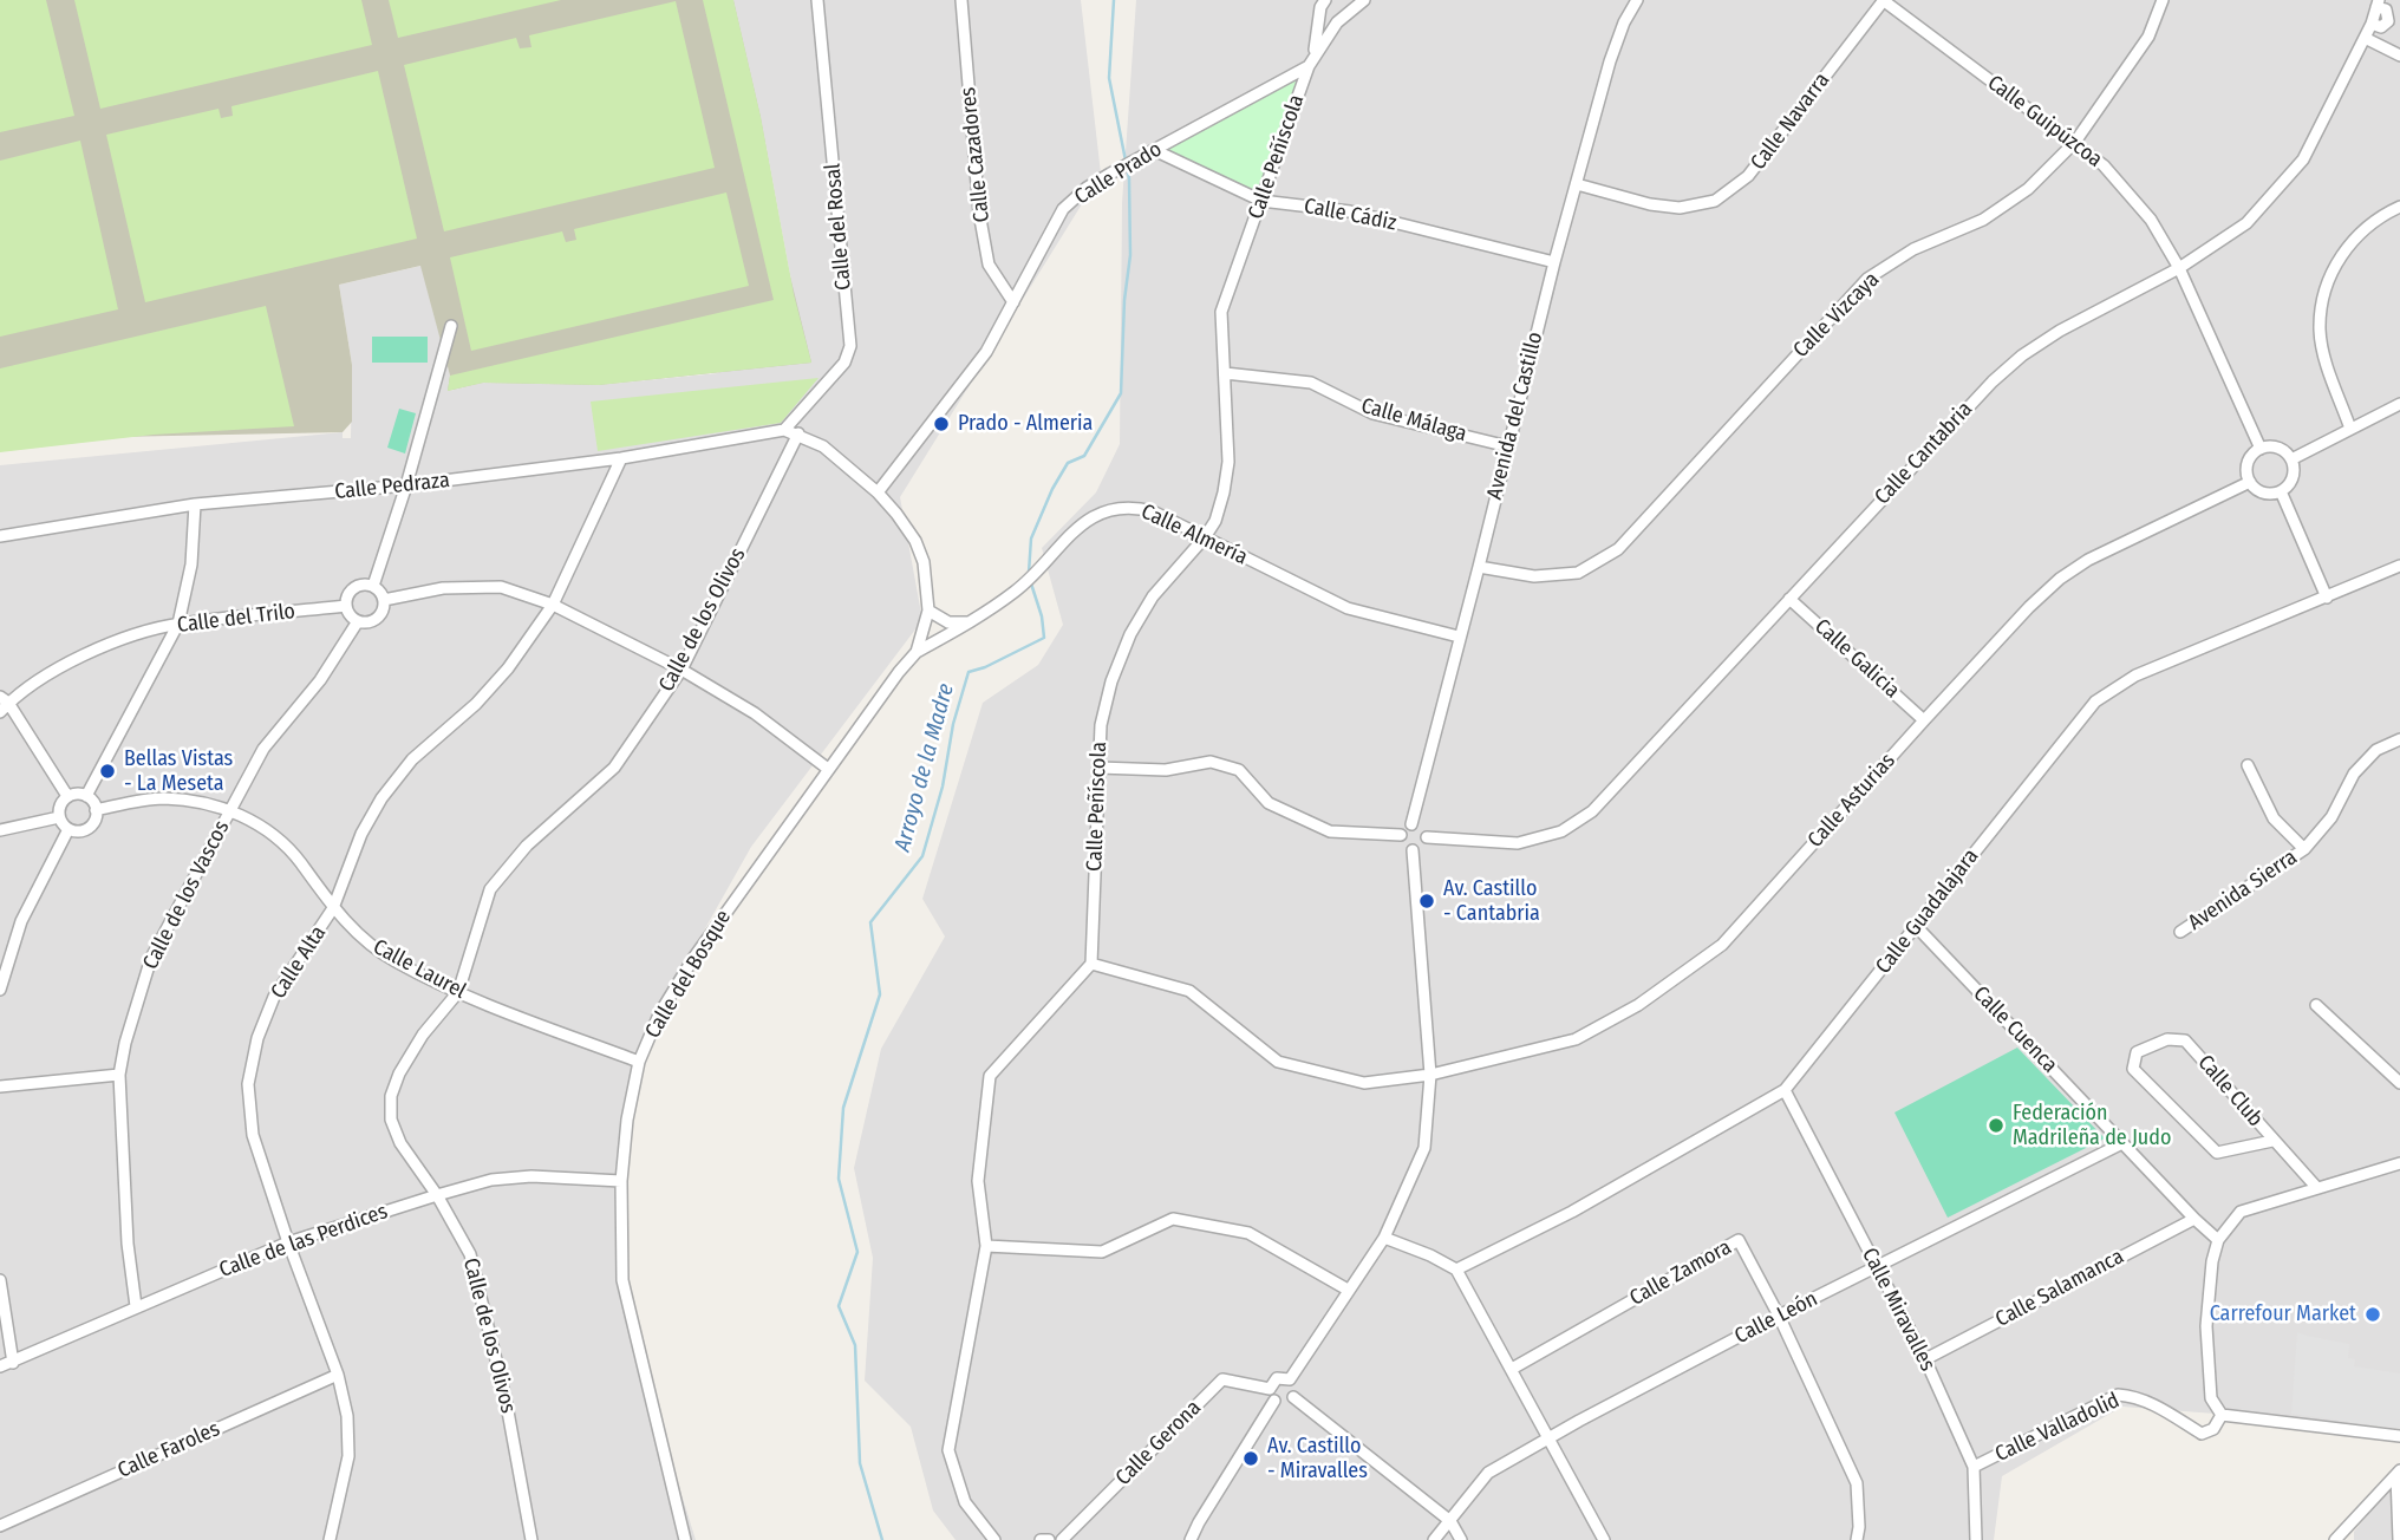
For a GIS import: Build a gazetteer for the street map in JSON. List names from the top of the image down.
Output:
{
  "streets": {
    "street": [
      "Calle Navarra",
      "Calle Guipúzcoa",
      "Calle Cazadores",
      "Calle Peñíscola",
      "Calle Prado",
      "Calle Cádiz",
      "Calle del Rosal",
      "Calle Vizcaya",
      "Avenida del Castillo",
      "Calle Málaga",
      "Calle Cantabria",
      "Calle Pedraza",
      "Calle Almería",
      "Calle del Trilo",
      "Calle de los Olivos",
      "Calle Galicia",
      "Calle Asturias",
      "Avenida Sierra",
      "Calle de los Vascos",
      "Calle Guadalajara",
      "Calle Alta",
      "Calle Laurel",
      "Calle del Bosque",
      "Calle Cuenca",
      "Calle Club",
      "Calle de las Perdices",
      "Calle Zamora",
      "Calle Salamanca",
      "Calle Miravalles",
      "Calle León",
      "Calle Valladolid",
      "Calle Gerona",
      "Calle Faroles"
    ]
  },
  "crossings": [
    ["Calle Navarra", "Calle Guipúzcoa"],
    ["Calle Navarra", "Avenida del Castillo"],
    ["Calle Guipúzcoa", "Calle Vizcaya"],
    ["Calle Guipúzcoa", "Calle Cantabria"],
    ["Calle Guipúzcoa", "Calle Asturias"],
    ["Calle Cazadores", "Calle Prado"],
    ["Calle Peñíscola", "Calle Prado"],
    ["Calle Peñíscola", "Calle Cádiz"],
    ["Calle Peñíscola", "Calle Málaga"],
    ["Calle Peñíscola", "Calle Almería"],
    ["Calle Peñíscola", "Calle Asturias"],
    ["Calle Prado", "Calle Cádiz"],
    ["Calle Prado", "Calle del Bosque"],
    ["Calle Cádiz", "Avenida del Castillo"],
    ["Calle del Rosal", "Calle Pedraza"],
    ["Calle del Rosal", "Calle del Bosque"],
    ["Calle Vizcaya", "Avenida del Castillo"],
    ["Avenida del Castillo", "Calle Málaga"],
    ["Avenida del Castillo", "Calle Cantabria"],
    ["Avenida del Castillo", "Calle Almería"],
    ["Calle Cantabria", "Calle Galicia"],
    ["Calle Pedraza", "Calle Alta"],
    ["Calle Pedraza", "Calle del Bosque"],
    ["Calle Almería", "Calle del Bosque"],
    ["Calle del Trilo", "Calle de los Vascos"],
    ["Calle de los Olivos", "Calle Laurel"],
    ["Calle de los Olivos", "Calle del Bosque"],
    ["Calle de los Olivos", "Calle de las Perdices"],
    ["Calle Galicia", "Calle Asturias"],
    ["Calle de los Vascos", "Calle Laurel"],
    ["Calle de los Vascos", "Calle de las Perdices"],
    ["Calle Guadalajara", "Calle Cuenca"],
    ["Calle Guadalajara", "Calle Miravalles"],
    ["Calle Alta", "Calle Laurel"],
    ["Calle Alta", "Calle de las Perdices"],
    ["Calle Alta", "Calle Faroles"],
    ["Calle Laurel", "Calle del Bosque"],
    ["Calle del Bosque", "Calle de las Perdices"],
    ["Calle Cuenca", "Calle Salamanca"],
    ["Calle Cuenca", "Calle León"],
    ["Calle Zamora", "Calle León"],
    ["Calle Salamanca", "Calle Miravalles"],
    ["Calle Miravalles", "Calle León"],
    ["Calle Miravalles", "Calle Valladolid"]
  ],
  "water": ["Arroyo de la Madre"],
  "places": [
    "Prado - Almeria",
    "Bellas Vistas - La Meseta",
    "Av. Castillo - Cantabria",
    "Federación Madrileña de Judo",
    "Carrefour Market",
    "Av. Castillo - Miravalles"
  ]
}
